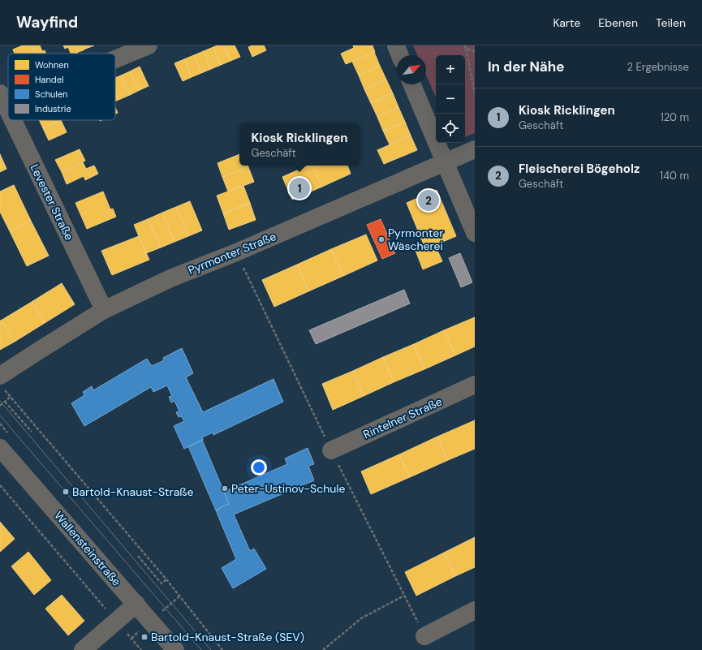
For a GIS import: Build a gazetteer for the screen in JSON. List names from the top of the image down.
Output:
{
  "streets": {
    "street": [
      "Levester Straße",
      "Pyrmonter Straße",
      "Rintelner Straße",
      "Wallensteinstraße"
    ]
  },
  "crossings": [
    ["Levester Straße", "Pyrmonter Straße"]
  ],
  "places": {
    "other": ["Pyrmonter Wäscherei", "Peter-Ustinov-Schule"],
    "transit": ["Bartold-Knaust-Straße", "Bartold-Knaust-Straße (SEV)"]
  },
  "legend": [
    "Wohnen",
    "Handel",
    "Schulen",
    "Industrie"
  ],
  "north": "top right",
  "page": {
    "header": "Wayfind",
    "nav": ["Karte", "Ebenen", "Teilen"],
    "heading": ["In der Nähe", "2 Ergebnisse"],
    "map_buttons": ["+", "−"],
    "list": [
      {
        "mark": "1",
        "name": "Kiosk Ricklingen",
        "note": "Geschäft",
        "value": "120 m"
      },
      {
        "mark": "2",
        "name": "Fleischerei Bögeholz",
        "note": "Geschäft",
        "value": "140 m"
      }
    ],
    "popup": ["Kiosk Ricklingen", "Geschäft"],
    "pins": ["1", "2"]
  }
}
